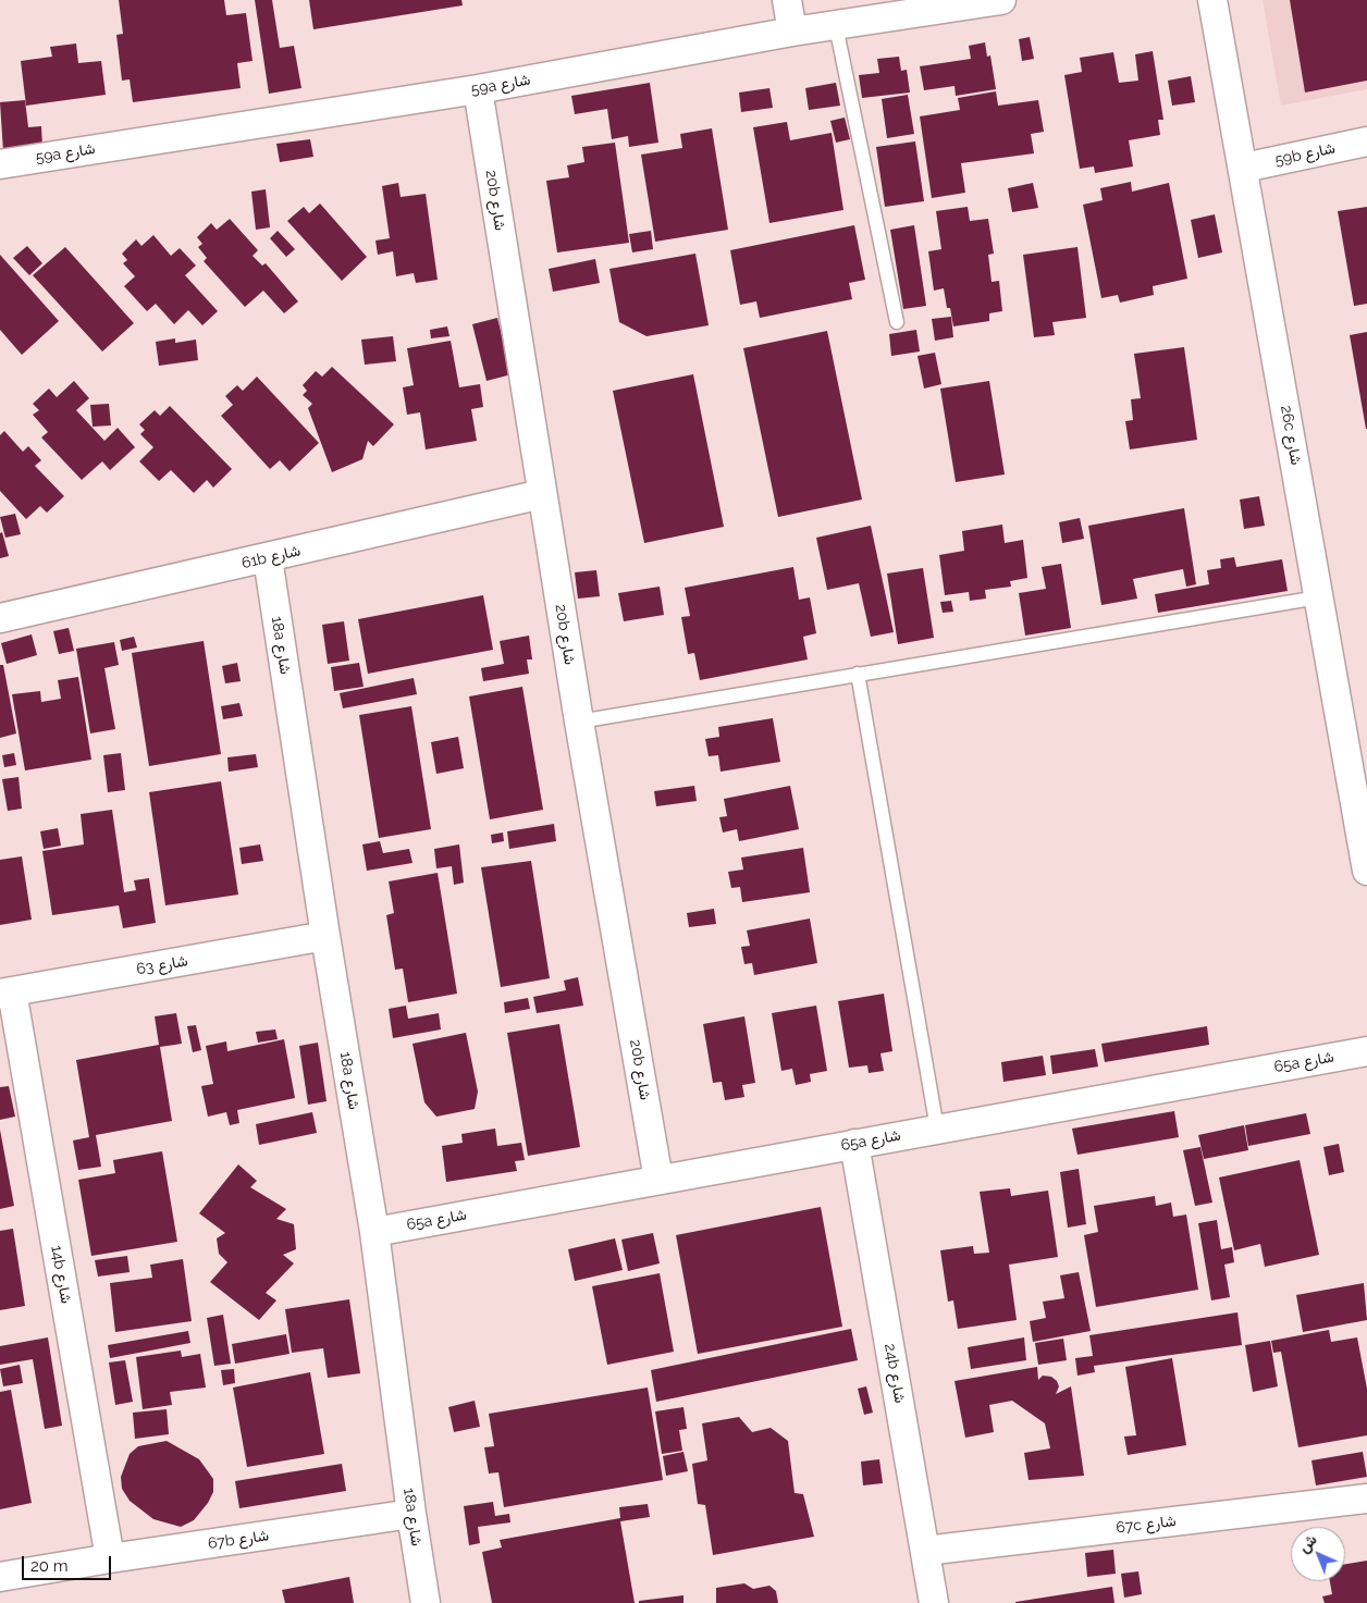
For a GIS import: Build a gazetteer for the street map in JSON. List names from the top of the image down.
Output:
{
  "streets": {
    "street": [
      "59a شارع",
      "59b شارع",
      "20b شارع",
      "26c شارع",
      "61b شارع",
      "18a شارع",
      "شارع 63",
      "65a شارع",
      "14b شارع",
      "24b شارع",
      "67c شارع",
      "67b شارع"
    ]
  },
  "crossings": [
    ["59a شارع", "20b شارع"],
    ["59b شارع", "26c شارع"],
    ["20b شارع", "61b شارع"],
    ["20b شارع", "65a شارع"],
    ["61b شارع", "18a شارع"],
    ["18a شارع", "شارع 63"],
    ["18a شارع", "65a شارع"],
    ["18a شارع", "67b شارع"],
    ["شارع 63", "14b شارع"],
    ["65a شارع", "24b شارع"],
    ["14b شارع", "67b شارع"],
    ["24b شارع", "67c شارع"]
  ],
  "scale_bar": "20 m",
  "north": "top left"
}
